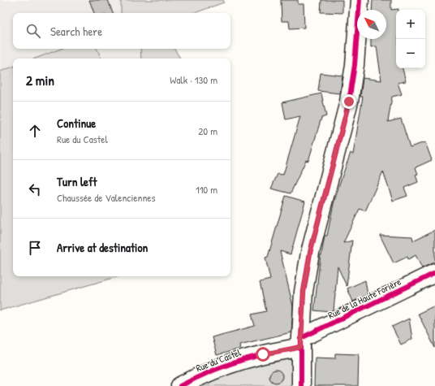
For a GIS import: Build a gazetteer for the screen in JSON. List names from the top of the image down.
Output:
{
  "streets": {
    "main road": ["Rue de la Haute Forière", "Rue du Castel"]
  },
  "crossings": [
    ["Rue de la Haute Forière", "Rue du Castel"]
  ],
  "north": "top left",
  "page": {
    "map_buttons": ["+", "−"],
    "search": "Search here",
    "heading": ["2 min", "Walk · 130 m"],
    "list": [
      ["Continue", "Rue du Castel", "20 m"],
      ["Turn left", "Chaussée de Valenciennes", "110 m"],
      "Arrive at destination"
    ]
  }
}
